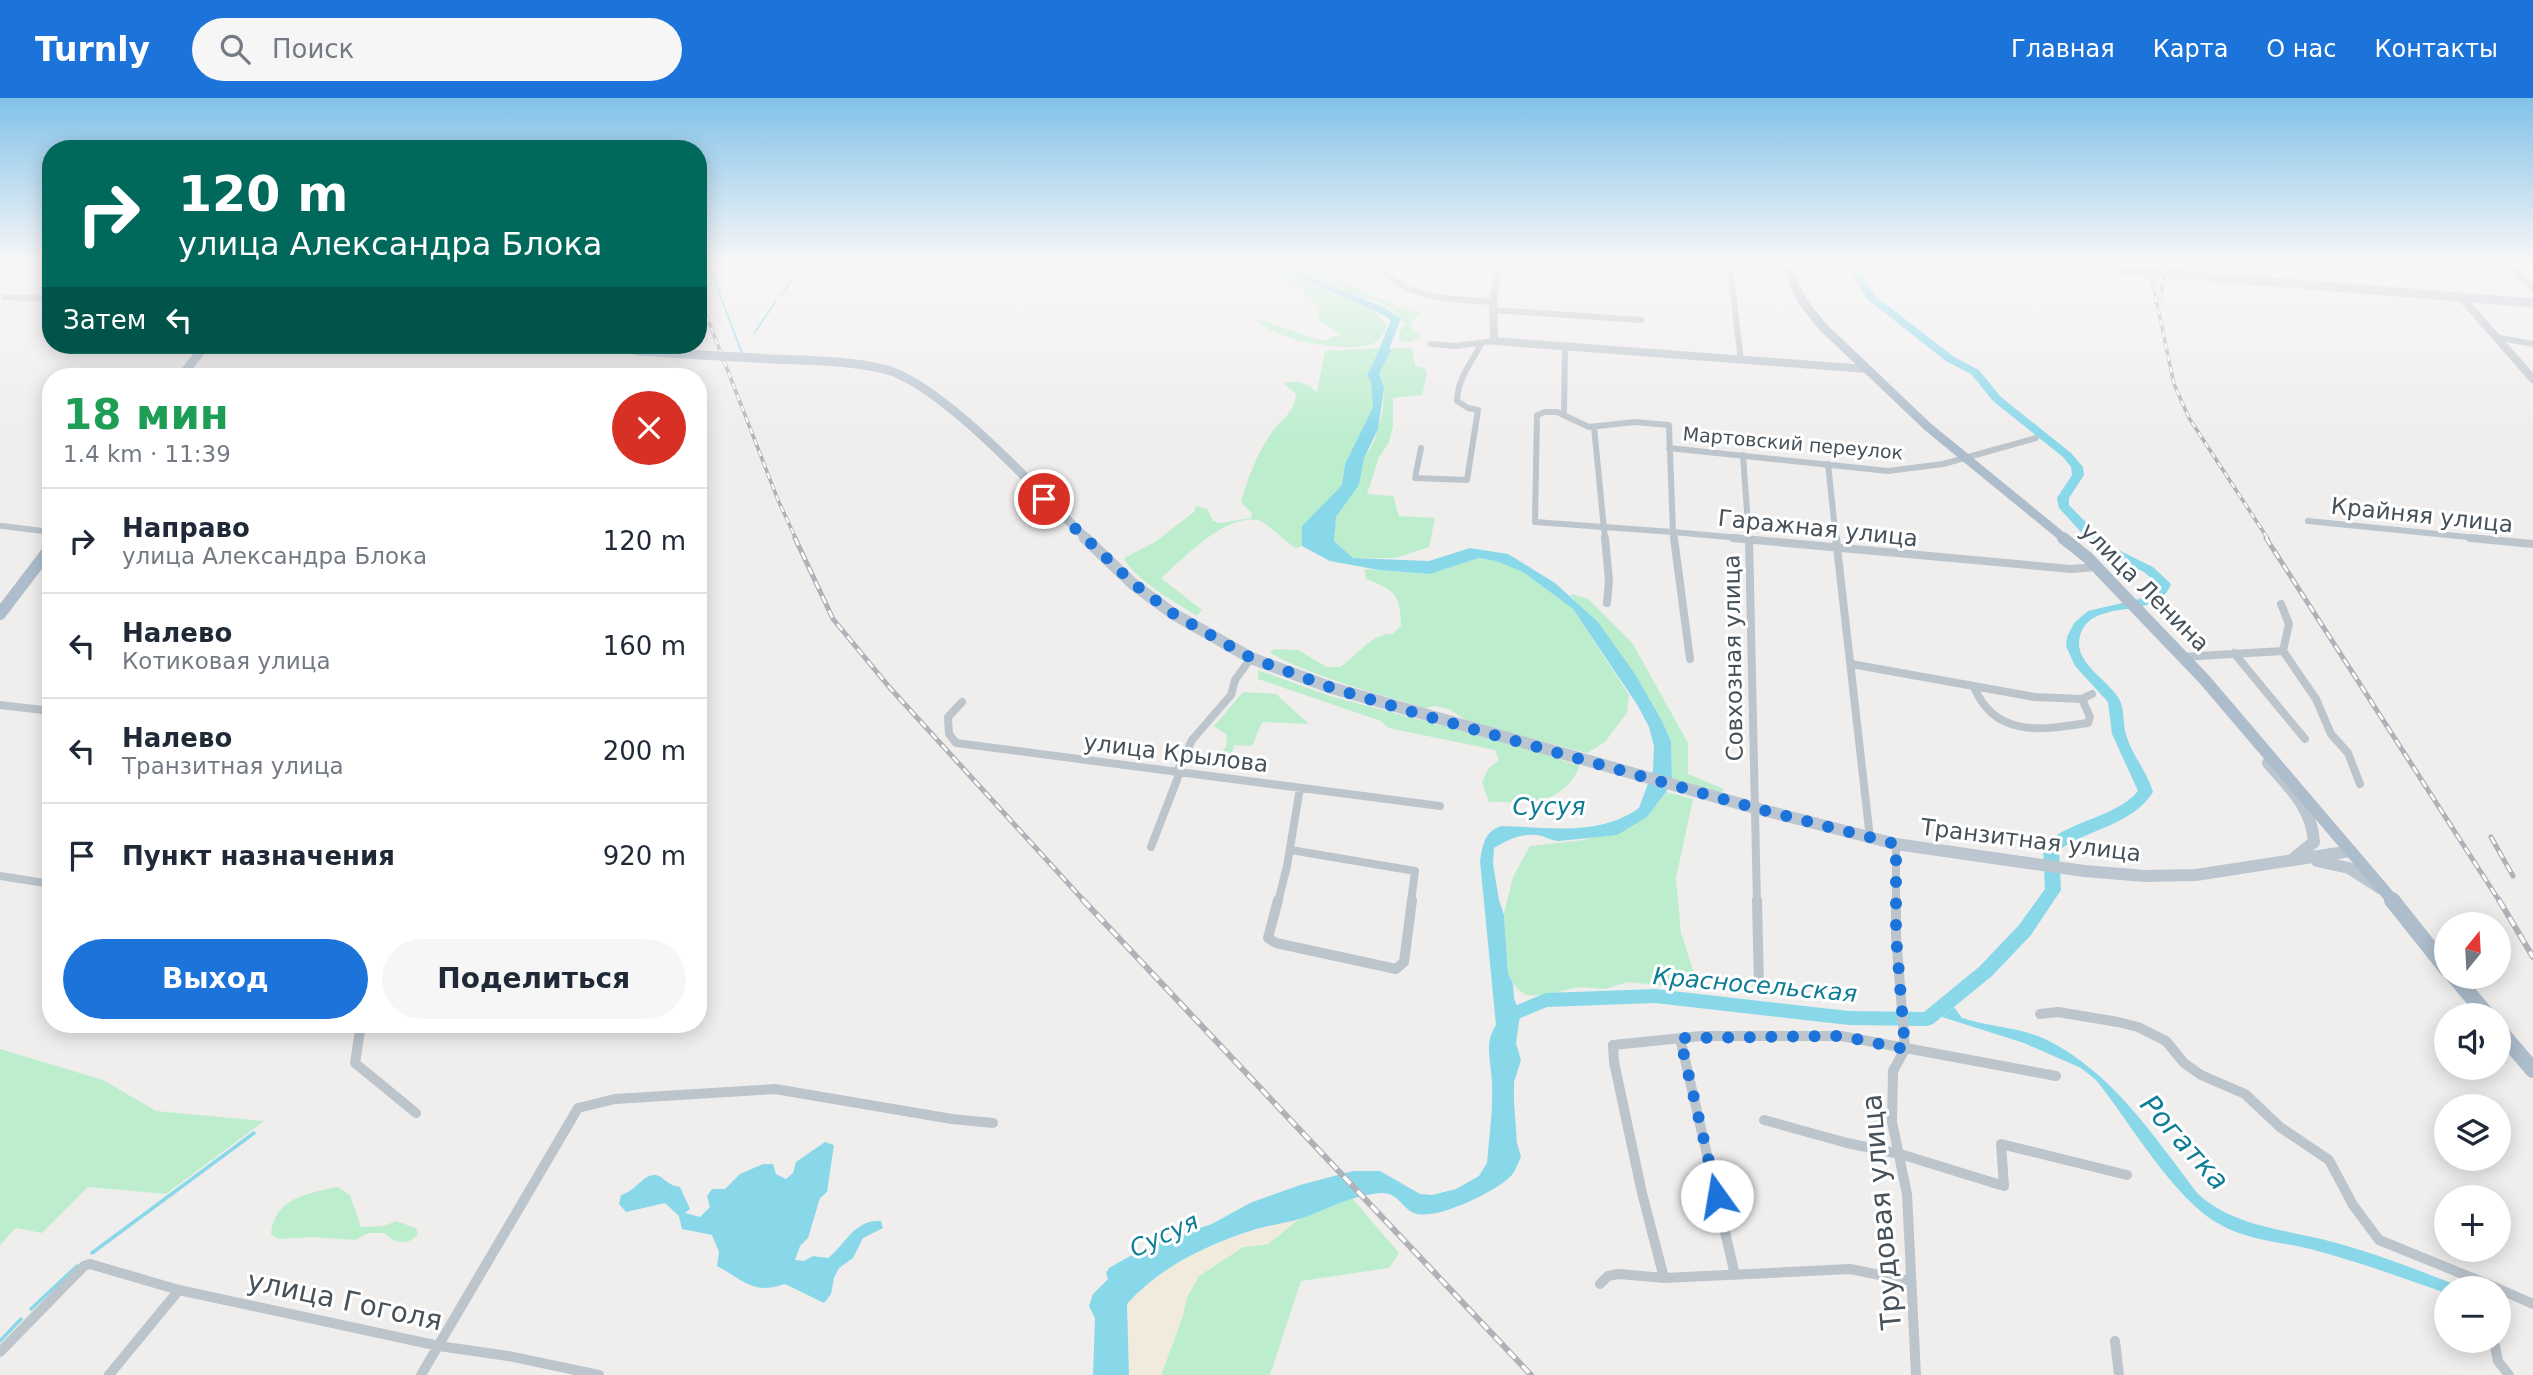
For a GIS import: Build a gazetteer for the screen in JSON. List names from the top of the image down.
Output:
{
  "streets": {
    "main road": ["улица Ленина", "Транзитная улица"],
    "street": [
      "Мартовский переулок",
      "Крайняя улица",
      "Гаражная улица",
      "Совхозная улица",
      "улица Крылова",
      "Трудовая улица",
      "улица Гоголя"
    ]
  },
  "crossings": [
    ["Мартовский переулок", "улица Ленина"],
    ["Мартовский переулок", "Совхозная улица"],
    ["Гаражная улица", "улица Ленина"],
    ["Гаражная улица", "Совхозная улица"],
    ["улица Ленина", "Транзитная улица"],
    ["Совхозная улица", "Транзитная улица"]
  ],
  "water": ["Сусуя", "Красносельская", "Рогатка"],
  "north": "top",
  "page": {
    "header": "Turnly",
    "search": "Поиск",
    "nav": [
      "Главная",
      "Карта",
      "О нас",
      "Контакты"
    ],
    "turn": ["120 m", "улица Александра Блока"],
    "then": "Затем",
    "heading": ["18 мин", "1.4 km · 11:39"],
    "list": [
      {
        "name": "Направо",
        "note": "улица Александра Блока",
        "value": "120 m"
      },
      {
        "name": "Налево",
        "note": "Котиковая улица",
        "value": "160 m"
      },
      {
        "name": "Налево",
        "note": "Транзитная улица",
        "value": "200 m"
      },
      {
        "name": "Пункт назначения",
        "value": "920 m"
      }
    ],
    "map_buttons": ["+", "−"],
    "buttons": ["Выход", "Поделиться"]
  }
}
